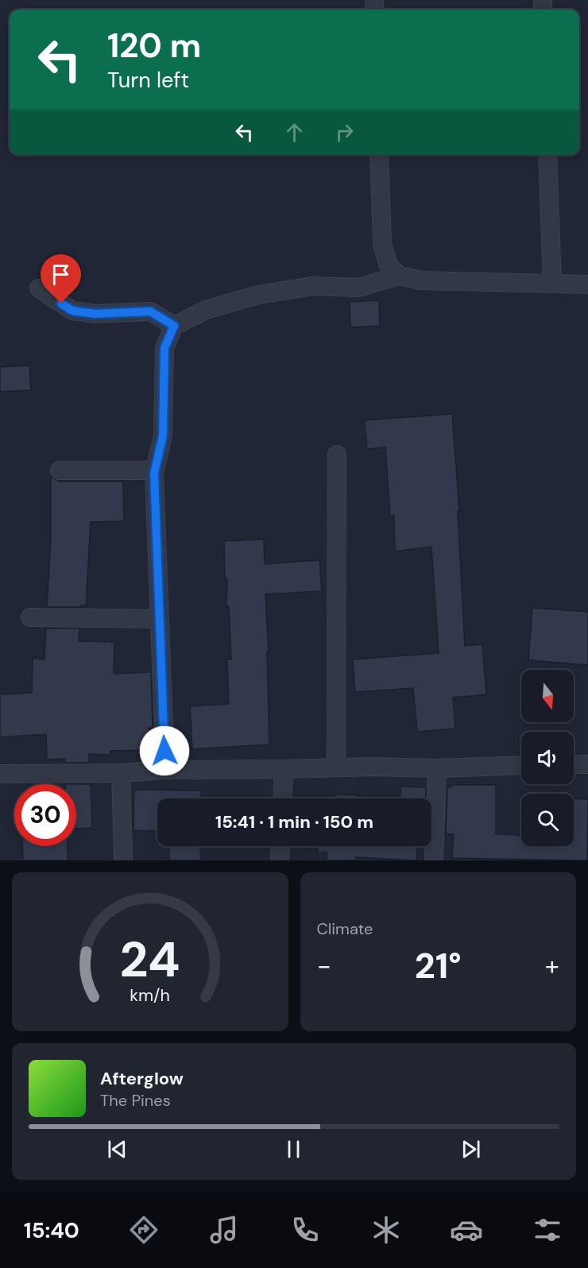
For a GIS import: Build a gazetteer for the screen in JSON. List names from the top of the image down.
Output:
{
  "north": "bottom",
  "page": {
    "turn": ["120 m", "Turn left"],
    "limit": "30",
    "trip": "15:41 · 1 min · 150 m",
    "tile": "Climate",
    "heat": ["−", "21°", "+"],
    "song": ["Afterglow", "The Pines"],
    "tabs": "15:40",
    "gauge": ["24", "km/h"]
  }
}
